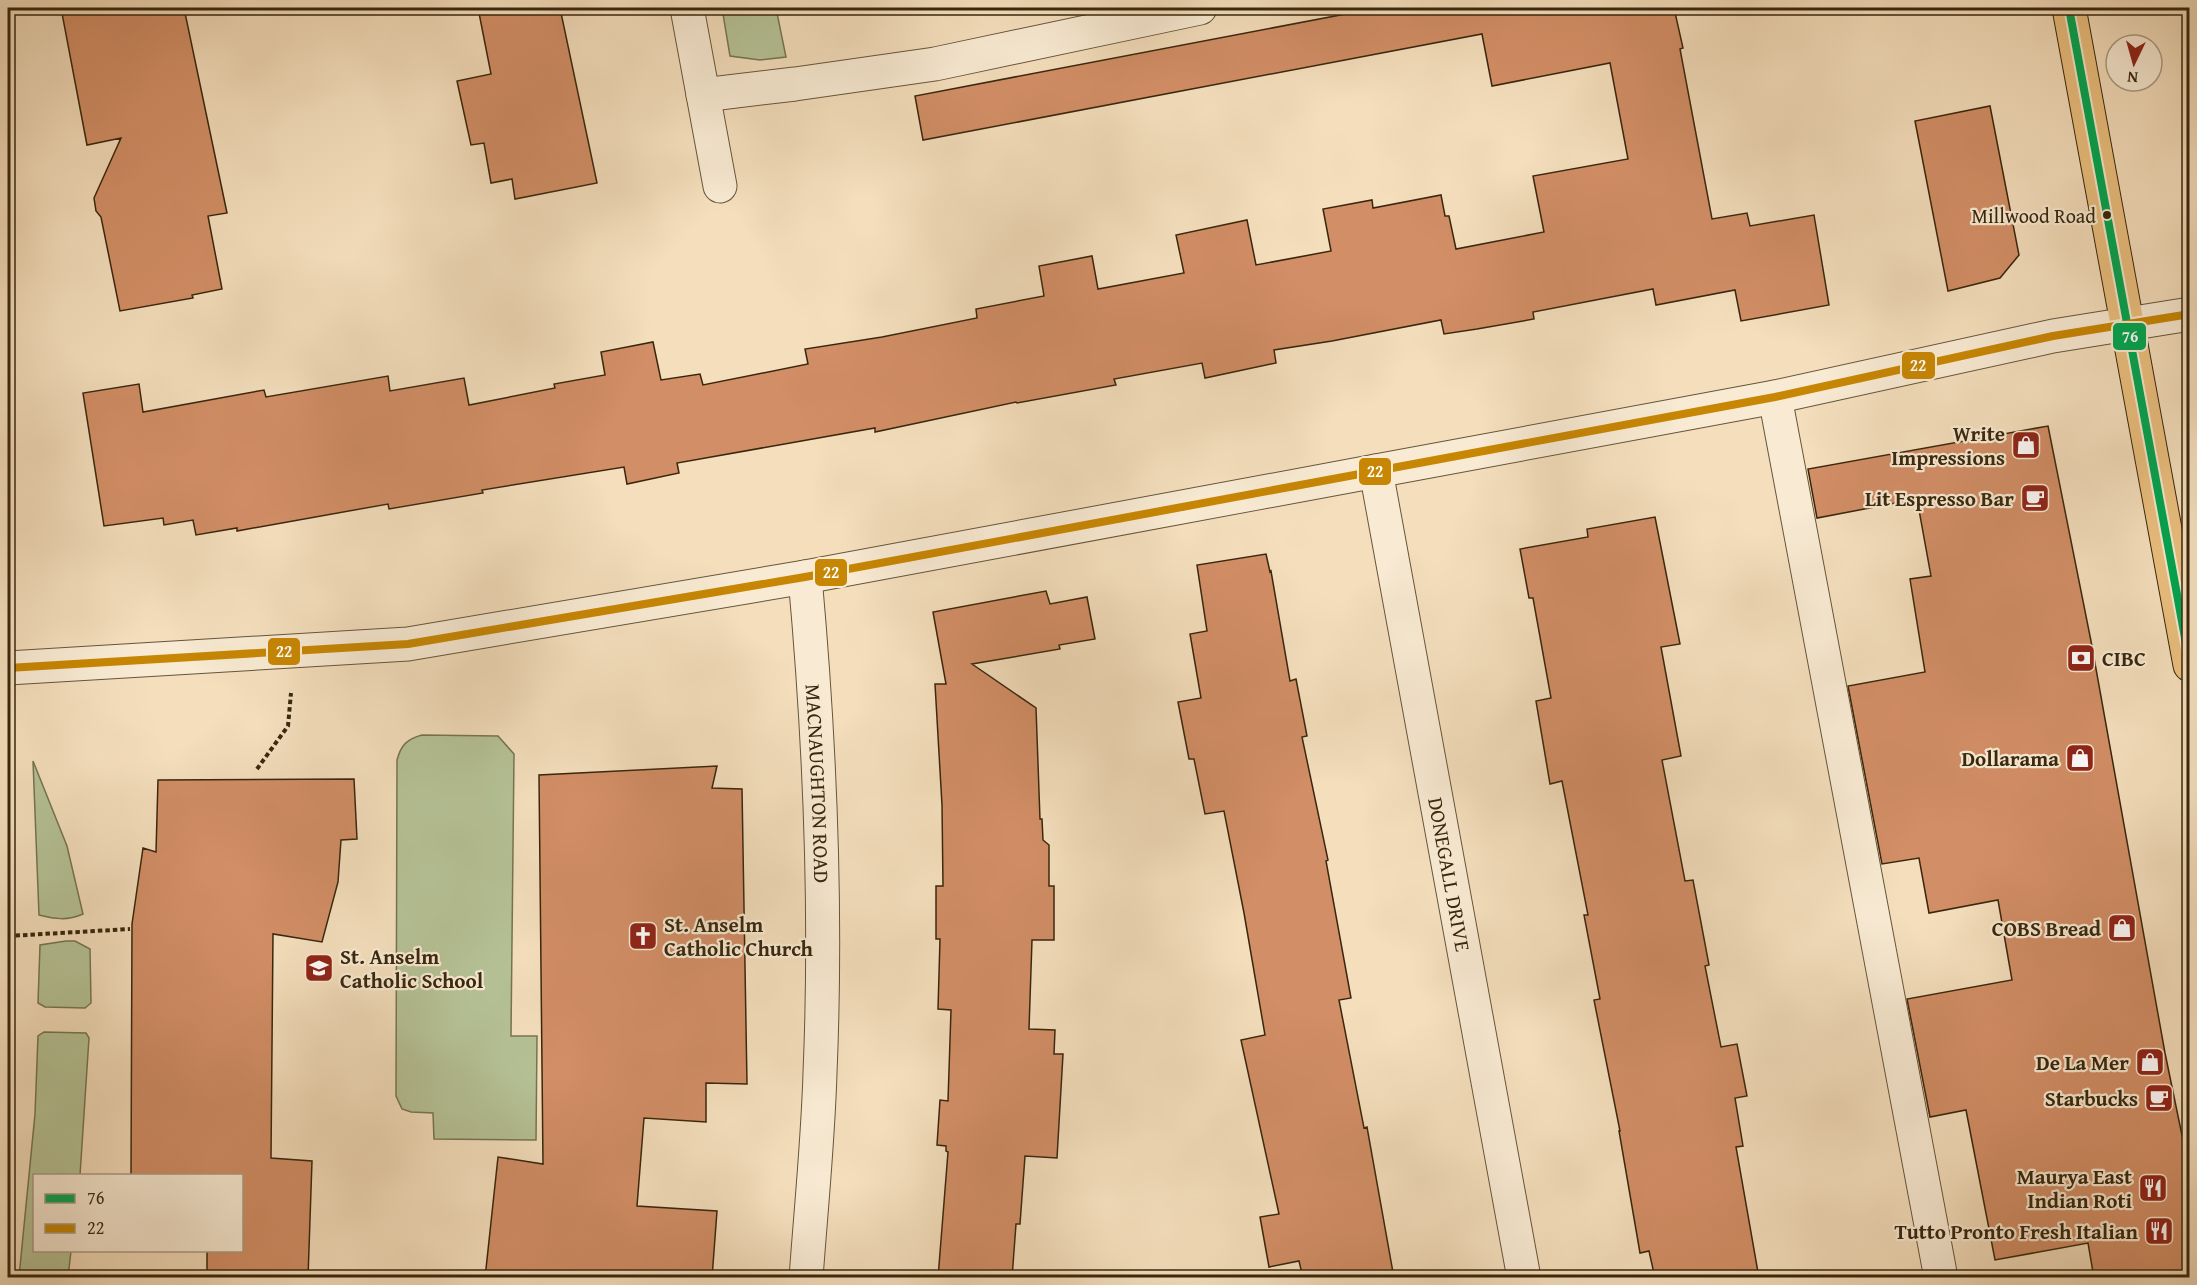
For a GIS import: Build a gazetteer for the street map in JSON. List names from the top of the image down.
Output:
{
  "streets": {
    "street": ["MACNAUGHTON ROAD", "DONEGALL DRIVE"]
  },
  "places": {
    "other": ["Millwood Road"],
    "shop": [
      "Write Impressions",
      "Dollarama",
      "COBS Bread",
      "De La Mer"
    ],
    "cafe": ["Lit Espresso Bar", "Starbucks"],
    "bank": ["CIBC"],
    "church": ["St. Anselm Catholic Church"],
    "school or university": ["St. Anselm Catholic School"],
    "restaurant": ["Maurya East Indian Roti", "Tutto Pronto Fresh Italian"]
  },
  "lines": ["transit line 76", "transit line 22"],
  "legend": ["76", "22"],
  "north": "bottom"
}
